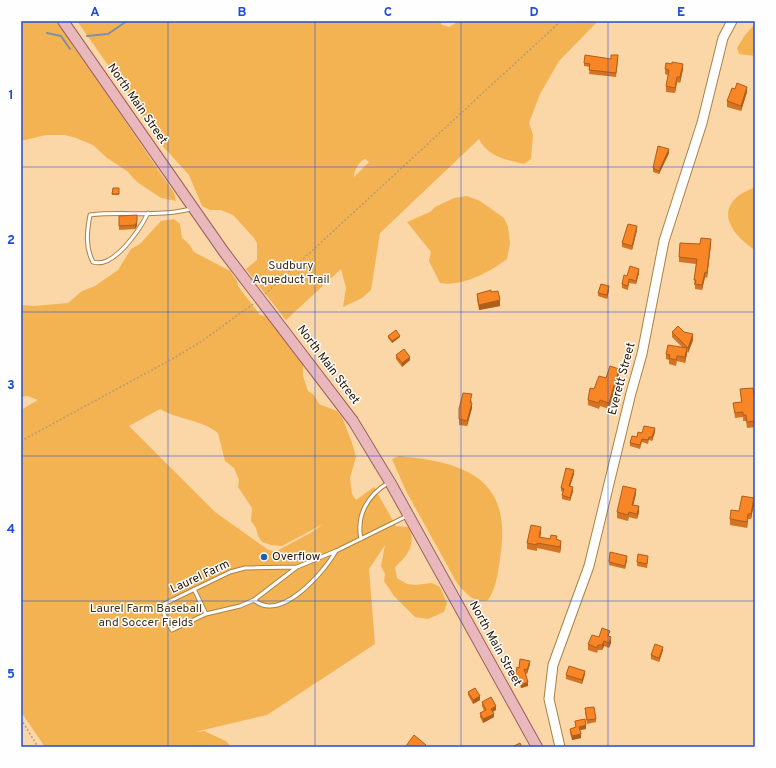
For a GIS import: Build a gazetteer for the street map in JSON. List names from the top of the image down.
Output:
{
  "streets": {
    "main road": ["North Main Street"],
    "street": ["Everett Street"],
    "lane": ["Laurel Farm"]
  },
  "crossings": [
    ["North Main Street", "Laurel Farm"]
  ],
  "parks": ["Sudbury Aqueduct Trail", "Laurel Farm Baseball and Soccer Fields"],
  "places": ["Overflow"],
  "grid": {
    "columns": [
      "A",
      "B",
      "C",
      "D",
      "E"
    ],
    "rows": [
      "1",
      "2",
      "3",
      "4",
      "5"
    ]
  }
}
